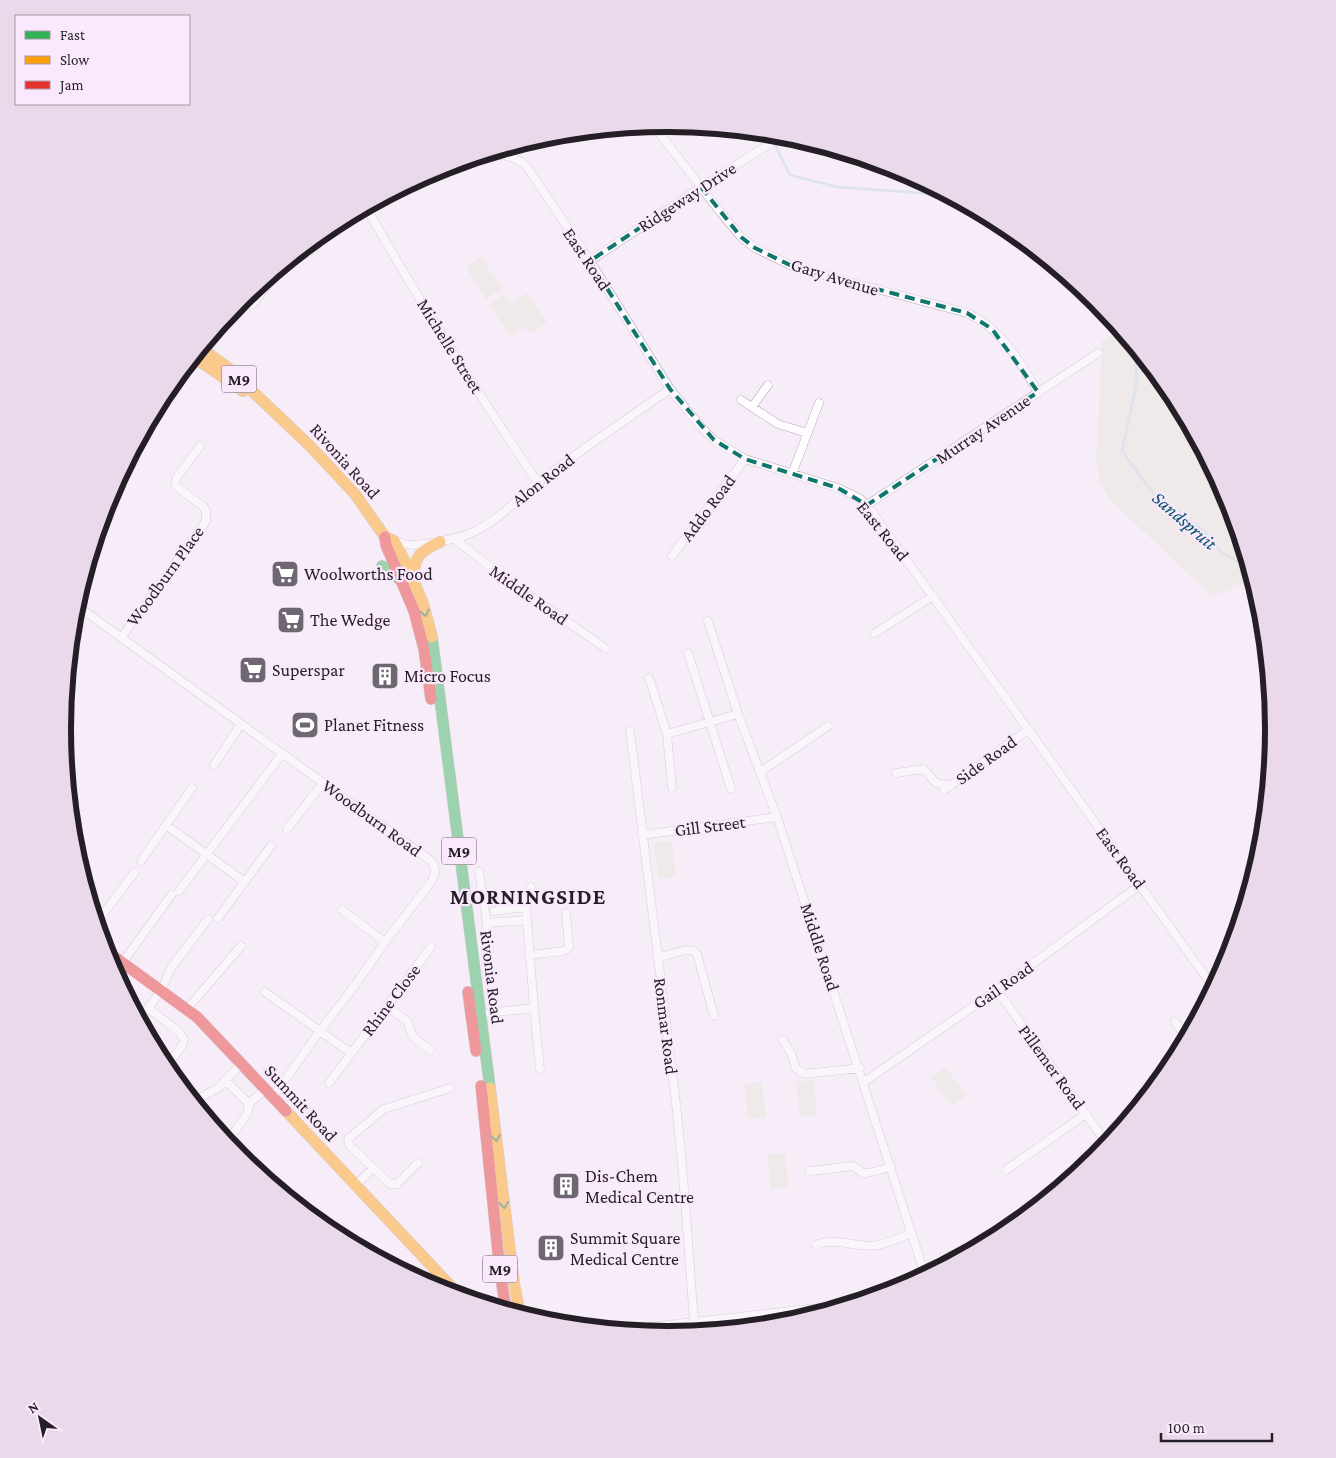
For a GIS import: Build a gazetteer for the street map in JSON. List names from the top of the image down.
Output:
{
  "streets": {
    "main road": ["M9", "Rivonia Road", "Summit Road"],
    "street": [
      "Ridgeway Drive",
      "East Road",
      "Gary Avenue",
      "Michelle Street",
      "Murray Avenue",
      "Alon Road",
      "Addo Road",
      "Woodburn Place",
      "Middle Road",
      "Side Road",
      "Woodburn Road",
      "Gill Street",
      "Gail Road",
      "Rhine Close",
      "Ronmar Road",
      "Pillemer Road"
    ]
  },
  "crossings": [
    ["Ridgeway Drive", "East Road"],
    ["Ridgeway Drive", "Gary Avenue"],
    ["East Road", "Murray Avenue"],
    ["East Road", "Alon Road"],
    ["East Road", "Addo Road"],
    ["East Road", "Side Road"],
    ["East Road", "Gail Road"],
    ["Gary Avenue", "Murray Avenue"],
    ["Michelle Street", "Alon Road"],
    ["Rivonia Road", "Alon Road"],
    ["Alon Road", "Middle Road"],
    ["Woodburn Place", "Woodburn Road"],
    ["Middle Road", "Gill Street"],
    ["Middle Road", "Gail Road"],
    ["Woodburn Road", "Rhine Close"],
    ["Woodburn Road", "Summit Road"],
    ["Gill Street", "Ronmar Road"],
    ["Gail Road", "Pillemer Road"]
  ],
  "districts": ["MORNINGSIDE"],
  "water": ["Sandspruit"],
  "places": {
    "supermarket": ["Woolworths Food", "The Wedge", "Superspar"],
    "building": ["Micro Focus", "Dis-Chem Medical Centre", "Summit Square Medical Centre"],
    "sports": ["Planet Fitness"]
  },
  "legend": ["Fast", "Slow", "Jam"],
  "scale_bar": "100 m",
  "north": "top left"
}
